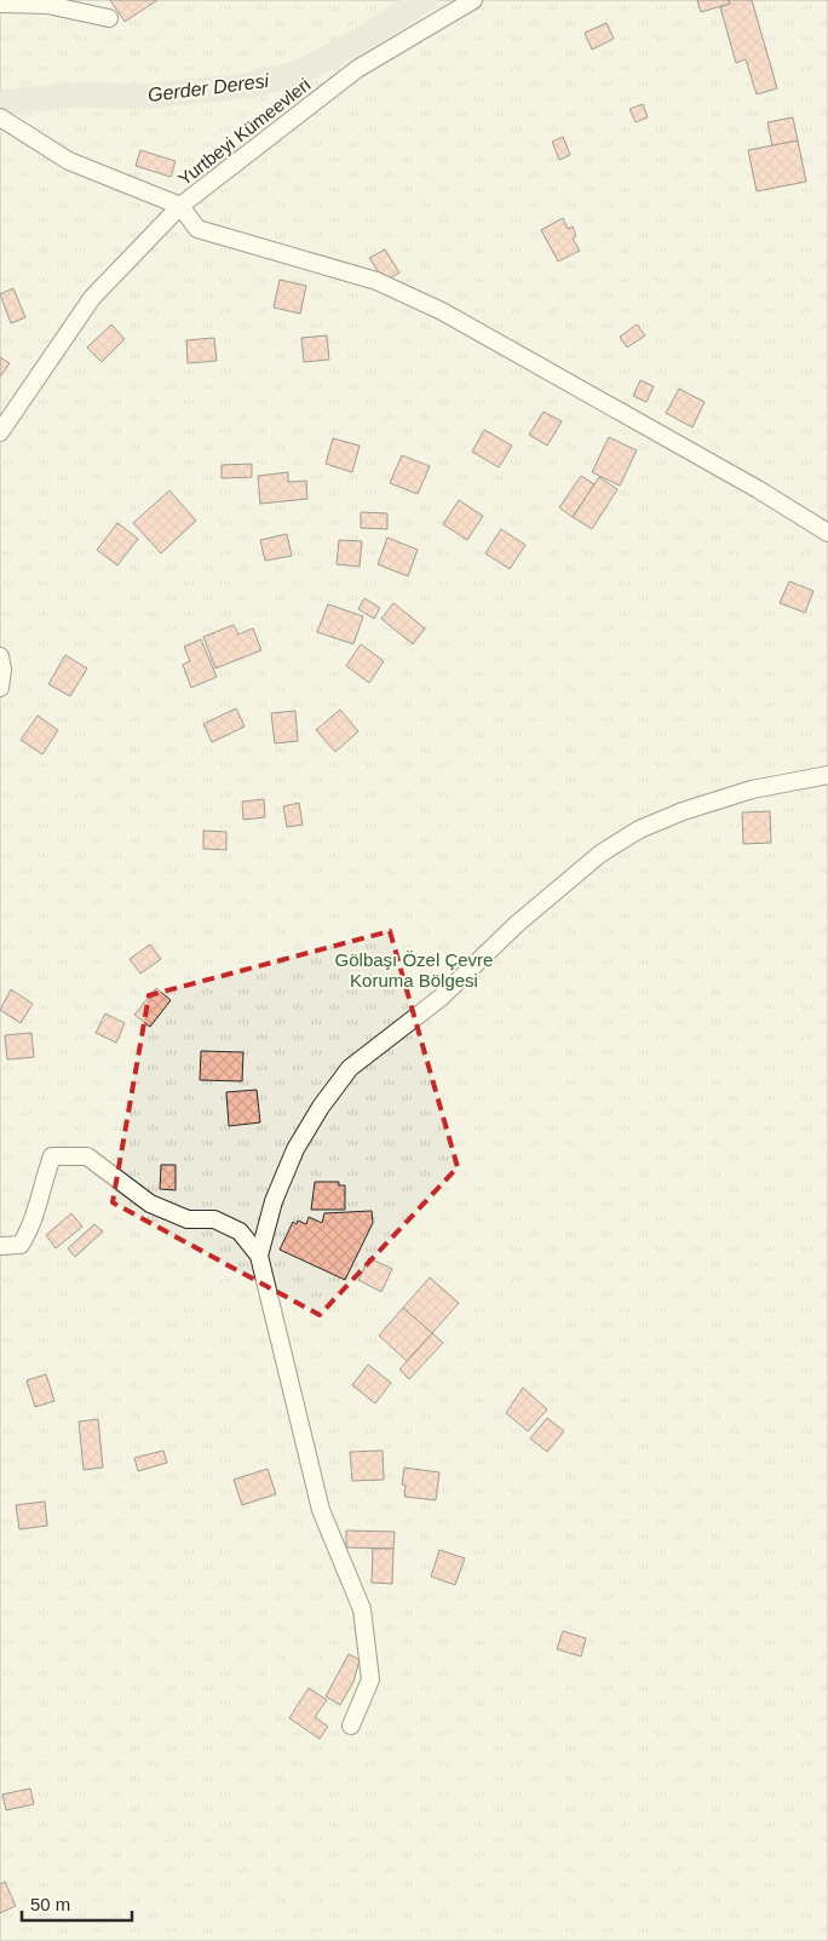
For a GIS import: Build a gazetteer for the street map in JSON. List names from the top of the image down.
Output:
{
  "streets": {
    "street": ["Yurtbeyi Kümeevleri"]
  },
  "water": ["Gerder Deresi"],
  "parks": ["Gölbaşı Özel Çevre Koruma Bölgesi"],
  "scale_bar": "50 m"
}
